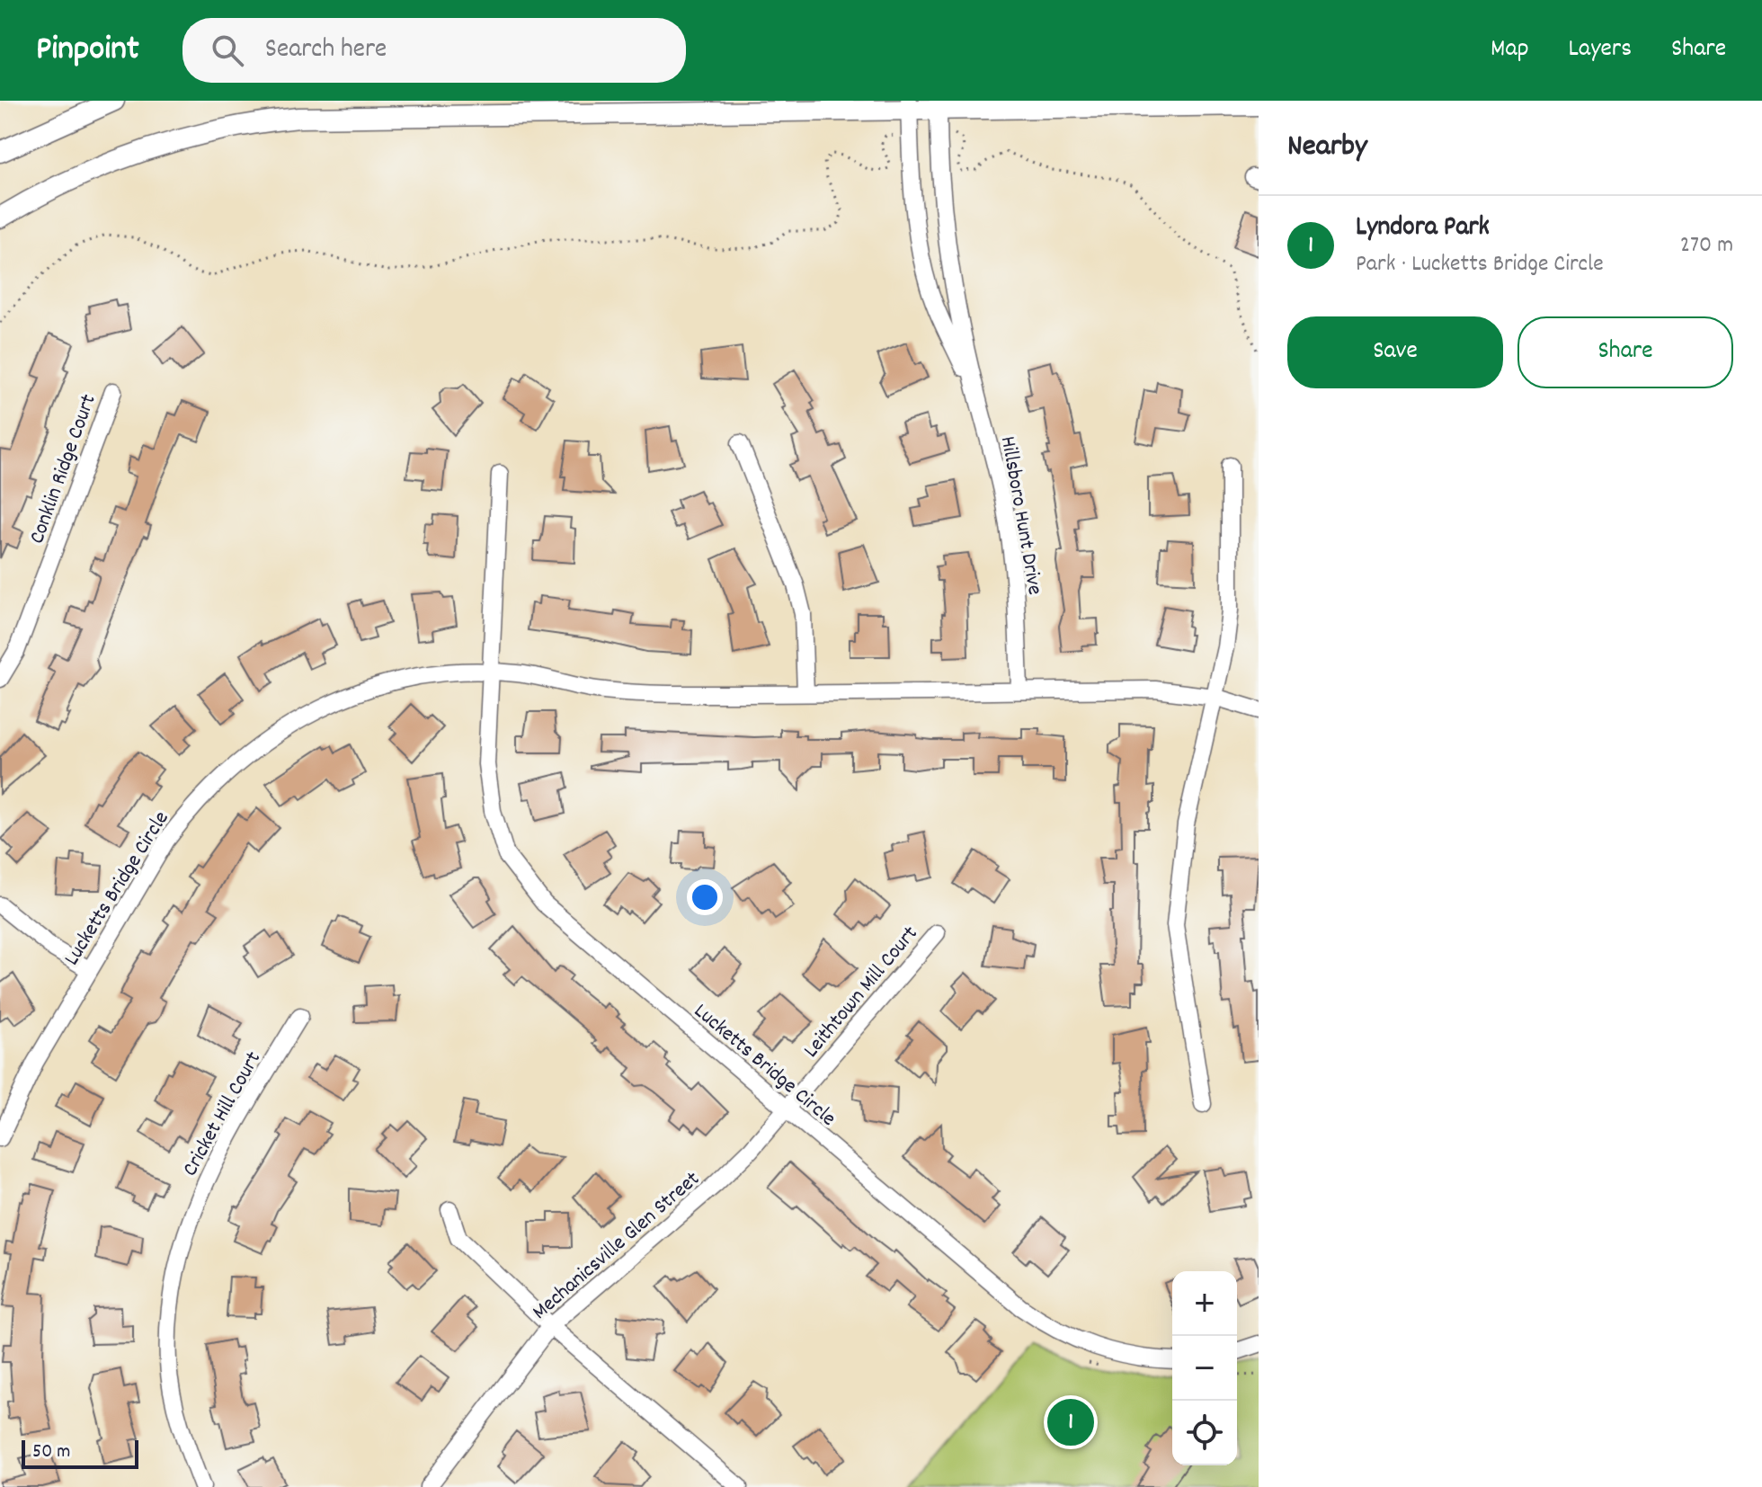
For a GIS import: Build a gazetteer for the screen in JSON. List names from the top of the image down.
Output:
{
  "streets": {
    "street": [
      "Conklin Ridge Court",
      "Hillsboro Hunt Drive",
      "Lucketts Bridge Circle",
      "Leithtown Mill Court",
      "Cricket Hill Court",
      "Mechanicsville Glen Street"
    ]
  },
  "crossings": [
    ["Hillsboro Hunt Drive", "Lucketts Bridge Circle"],
    ["Lucketts Bridge Circle", "Leithtown Mill Court"],
    ["Lucketts Bridge Circle", "Mechanicsville Glen Street"],
    ["Leithtown Mill Court", "Mechanicsville Glen Street"]
  ],
  "scale_bar": "50 m",
  "page": {
    "header": "Pinpoint",
    "search": "Search here",
    "nav": ["Map", "Layers", "Share"],
    "heading": "Nearby",
    "list": [
      {
        "mark": "1",
        "name": "Lyndora Park",
        "note": "Park · Lucketts Bridge Circle",
        "value": "270 m"
      }
    ],
    "buttons": ["Save", "Share"],
    "map_buttons": ["+", "−"],
    "pins": "1",
    "scale": "50 m"
  }
}
